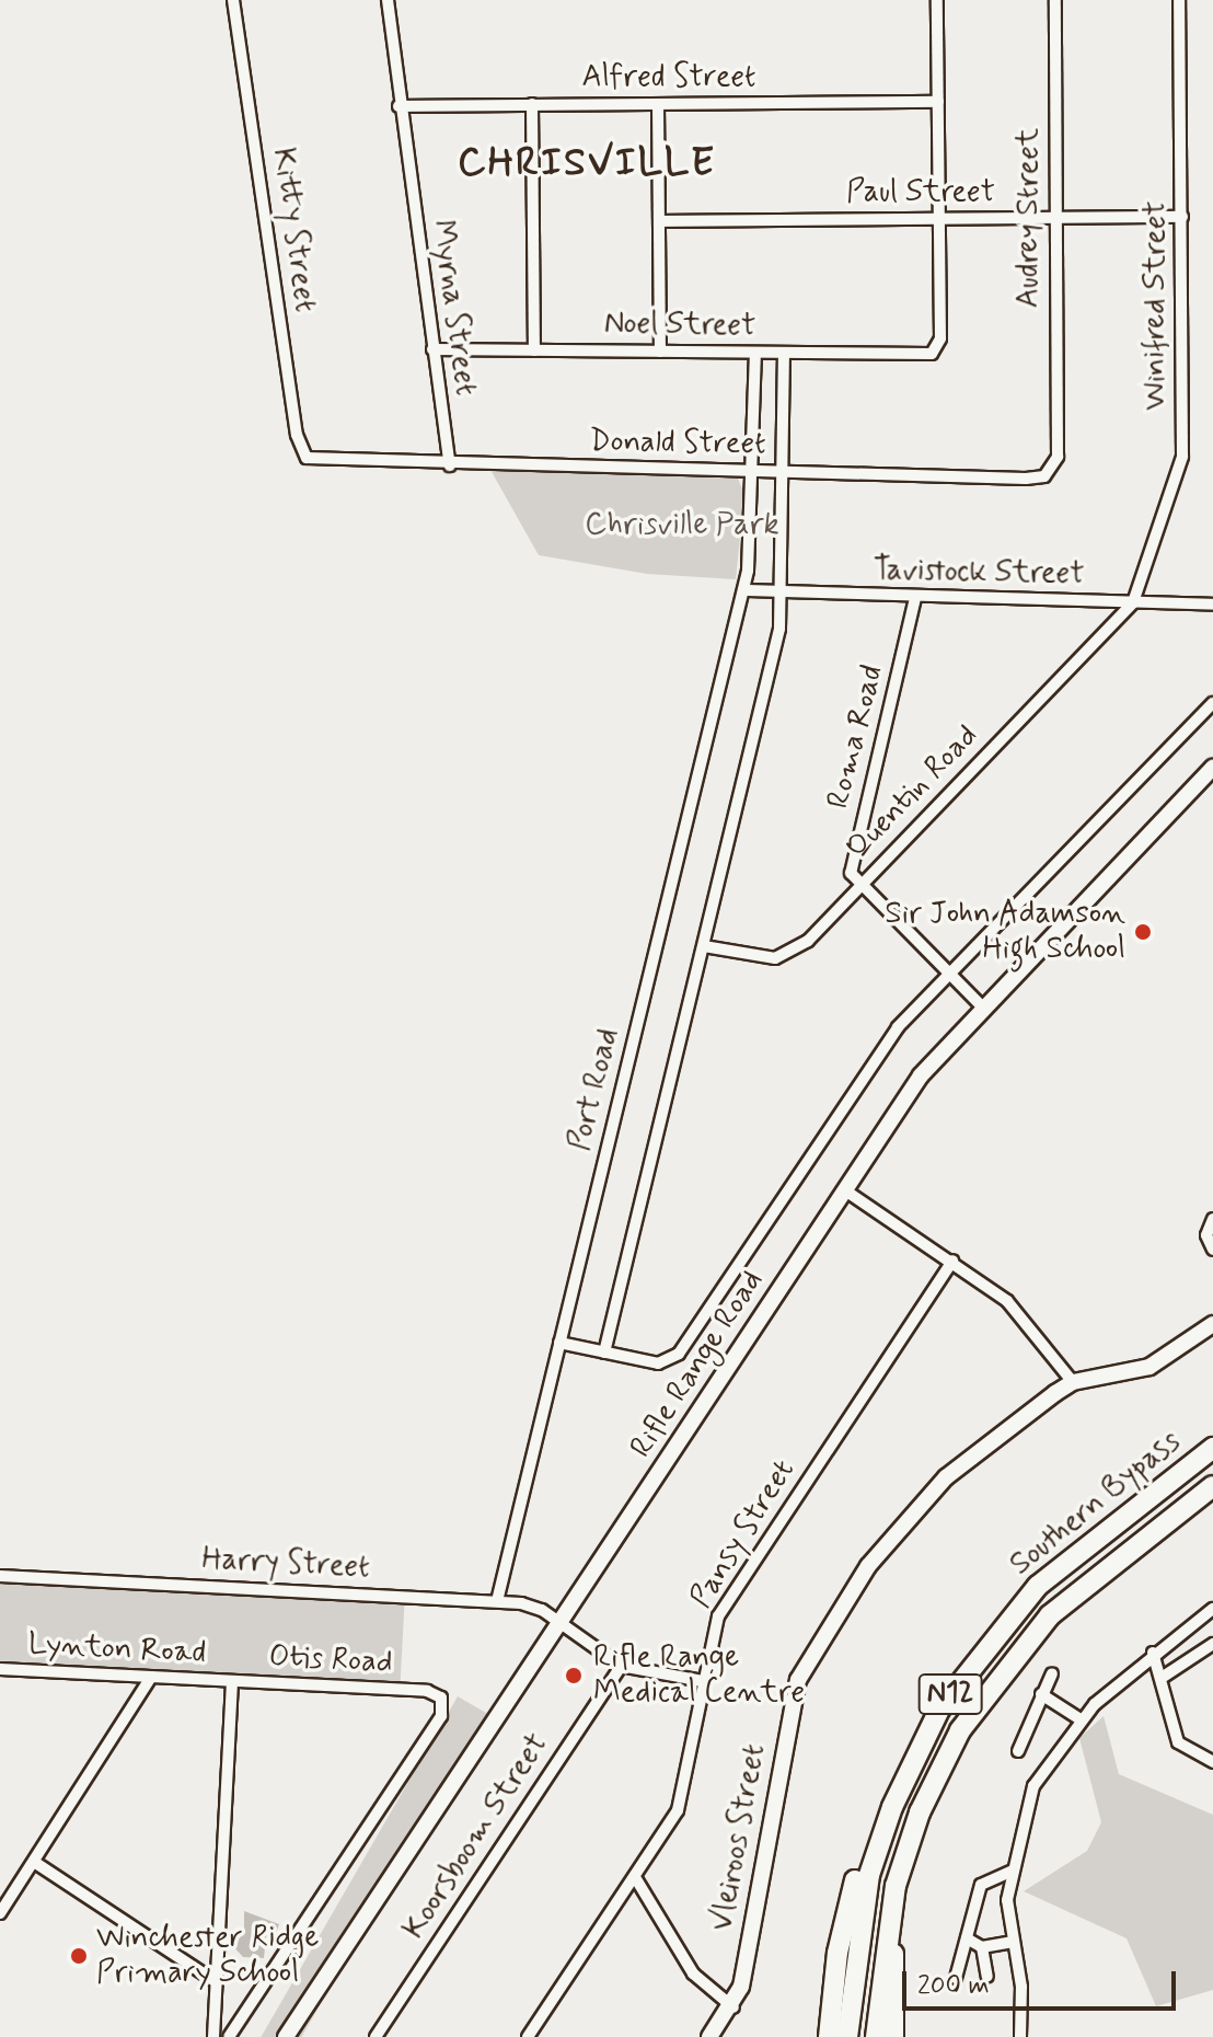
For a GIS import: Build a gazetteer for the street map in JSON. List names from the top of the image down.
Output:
{
  "streets": {
    "highway": ["Southern Bypass", "N12"],
    "main road": ["Rifle Range Road", "Vleiroos Street"],
    "street": [
      "Alfred Street",
      "Paul Street",
      "Audrey Street",
      "Kitty Street",
      "Winifred Street",
      "Myrna Street",
      "Noel Street",
      "Donald Street",
      "Tavistock Street",
      "Roma Road",
      "Quentin Road",
      "Port Road",
      "Pansy Street",
      "Harry Street",
      "Lynton Road",
      "Otis Road",
      "Koorsboom Street"
    ]
  },
  "crossings": [
    ["Alfred Street", "Myrna Street"],
    ["Paul Street", "Audrey Street"],
    ["Paul Street", "Winifred Street"],
    ["Paul Street", "Noel Street"],
    ["Audrey Street", "Donald Street"],
    ["Kitty Street", "Donald Street"],
    ["Winifred Street", "Tavistock Street"],
    ["Winifred Street", "Quentin Road"],
    ["Myrna Street", "Noel Street"],
    ["Myrna Street", "Donald Street"],
    ["Noel Street", "Port Road"],
    ["Donald Street", "Port Road"],
    ["Tavistock Street", "Roma Road"],
    ["Tavistock Street", "Quentin Road"],
    ["Tavistock Street", "Port Road"],
    ["Roma Road", "Quentin Road"],
    ["Port Road", "Rifle Range Road"],
    ["Port Road", "Harry Street"],
    ["Rifle Range Road", "Harry Street"],
    ["Harry Street", "Koorsboom Street"],
    ["Lynton Road", "Otis Road"]
  ],
  "districts": ["CHRISVILLE"],
  "parks": ["Chrisville Park"],
  "places": ["Sir John Adamson High School", "Rifle Range Medical Centre", "Winchester Ridge Primary School"],
  "scale_bar": "200 m"
}
